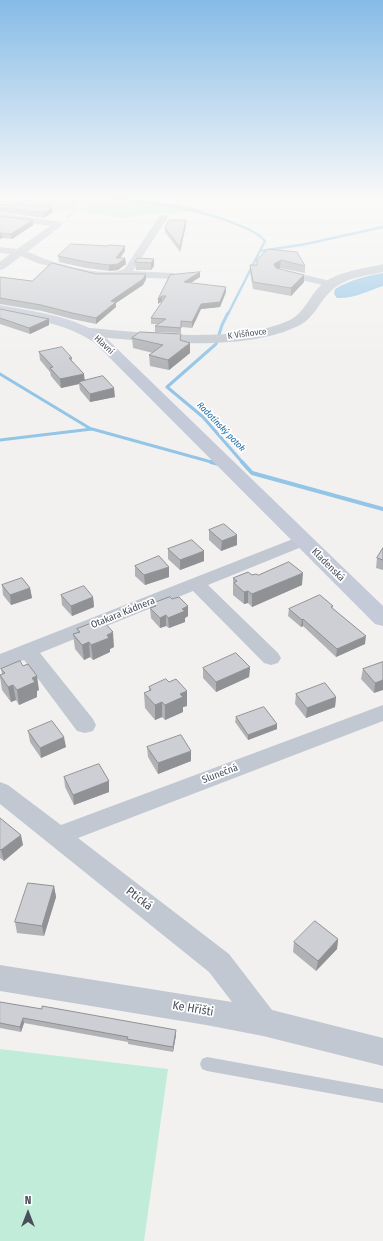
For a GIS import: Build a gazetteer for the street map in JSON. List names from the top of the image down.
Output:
{
  "streets": {
    "main road": ["Hlavní", "Kladenská"],
    "street": [
      "K Višňovce",
      "Otakara Kádnera",
      "Slunečná",
      "Ptická",
      "Ke Hřišti"
    ]
  },
  "crossings": [
    ["K Višňovce", "Hlavní"],
    ["Hlavní", "Kladenská"],
    ["Kladenská", "Otakara Kádnera"],
    ["Slunečná", "Ptická"],
    ["Ptická", "Ke Hřišti"]
  ],
  "water": ["Radotínský potok"],
  "north": "top"
}
